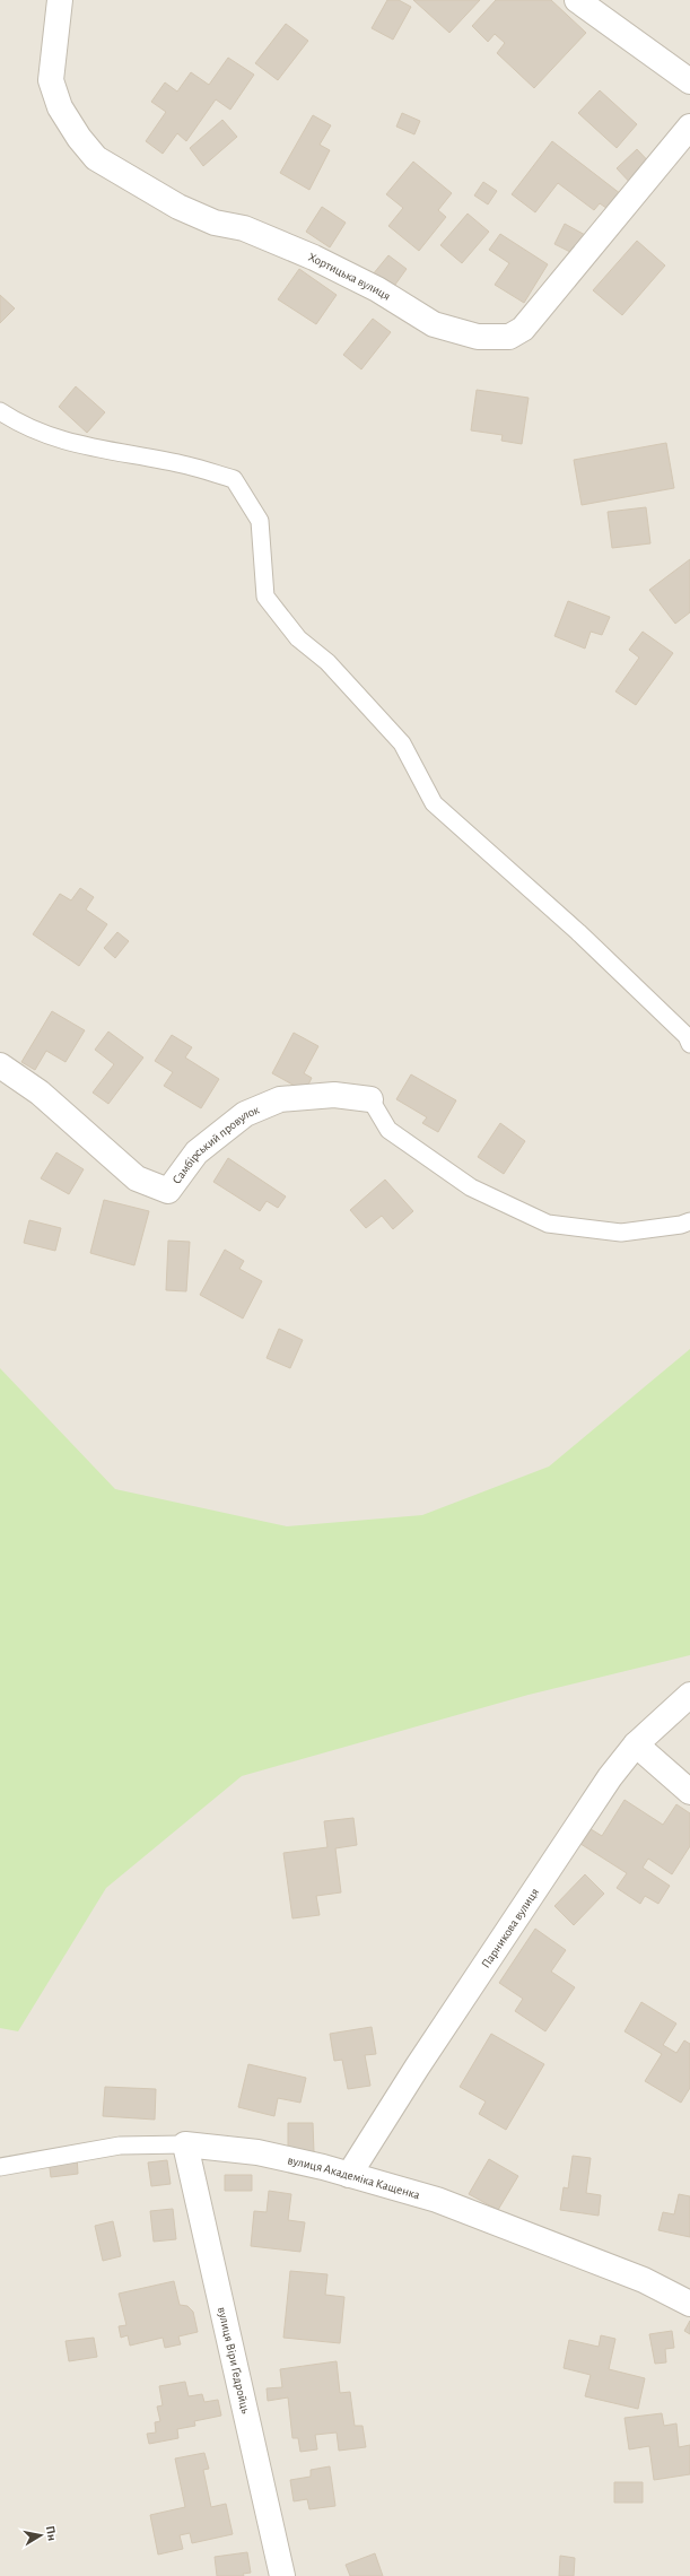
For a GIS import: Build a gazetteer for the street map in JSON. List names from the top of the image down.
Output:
{
  "streets": {
    "street": [
      "Хортицька вулиця",
      "Самбірський провулок",
      "Парникова вулиця",
      "вулиця Академіка Кащенка",
      "вулиця Віри Ґедройць"
    ]
  },
  "crossings": [
    ["Парникова вулиця", "вулиця Академіка Кащенка"],
    ["вулиця Академіка Кащенка", "вулиця Віри Ґедройць"]
  ],
  "north": "right"
}
